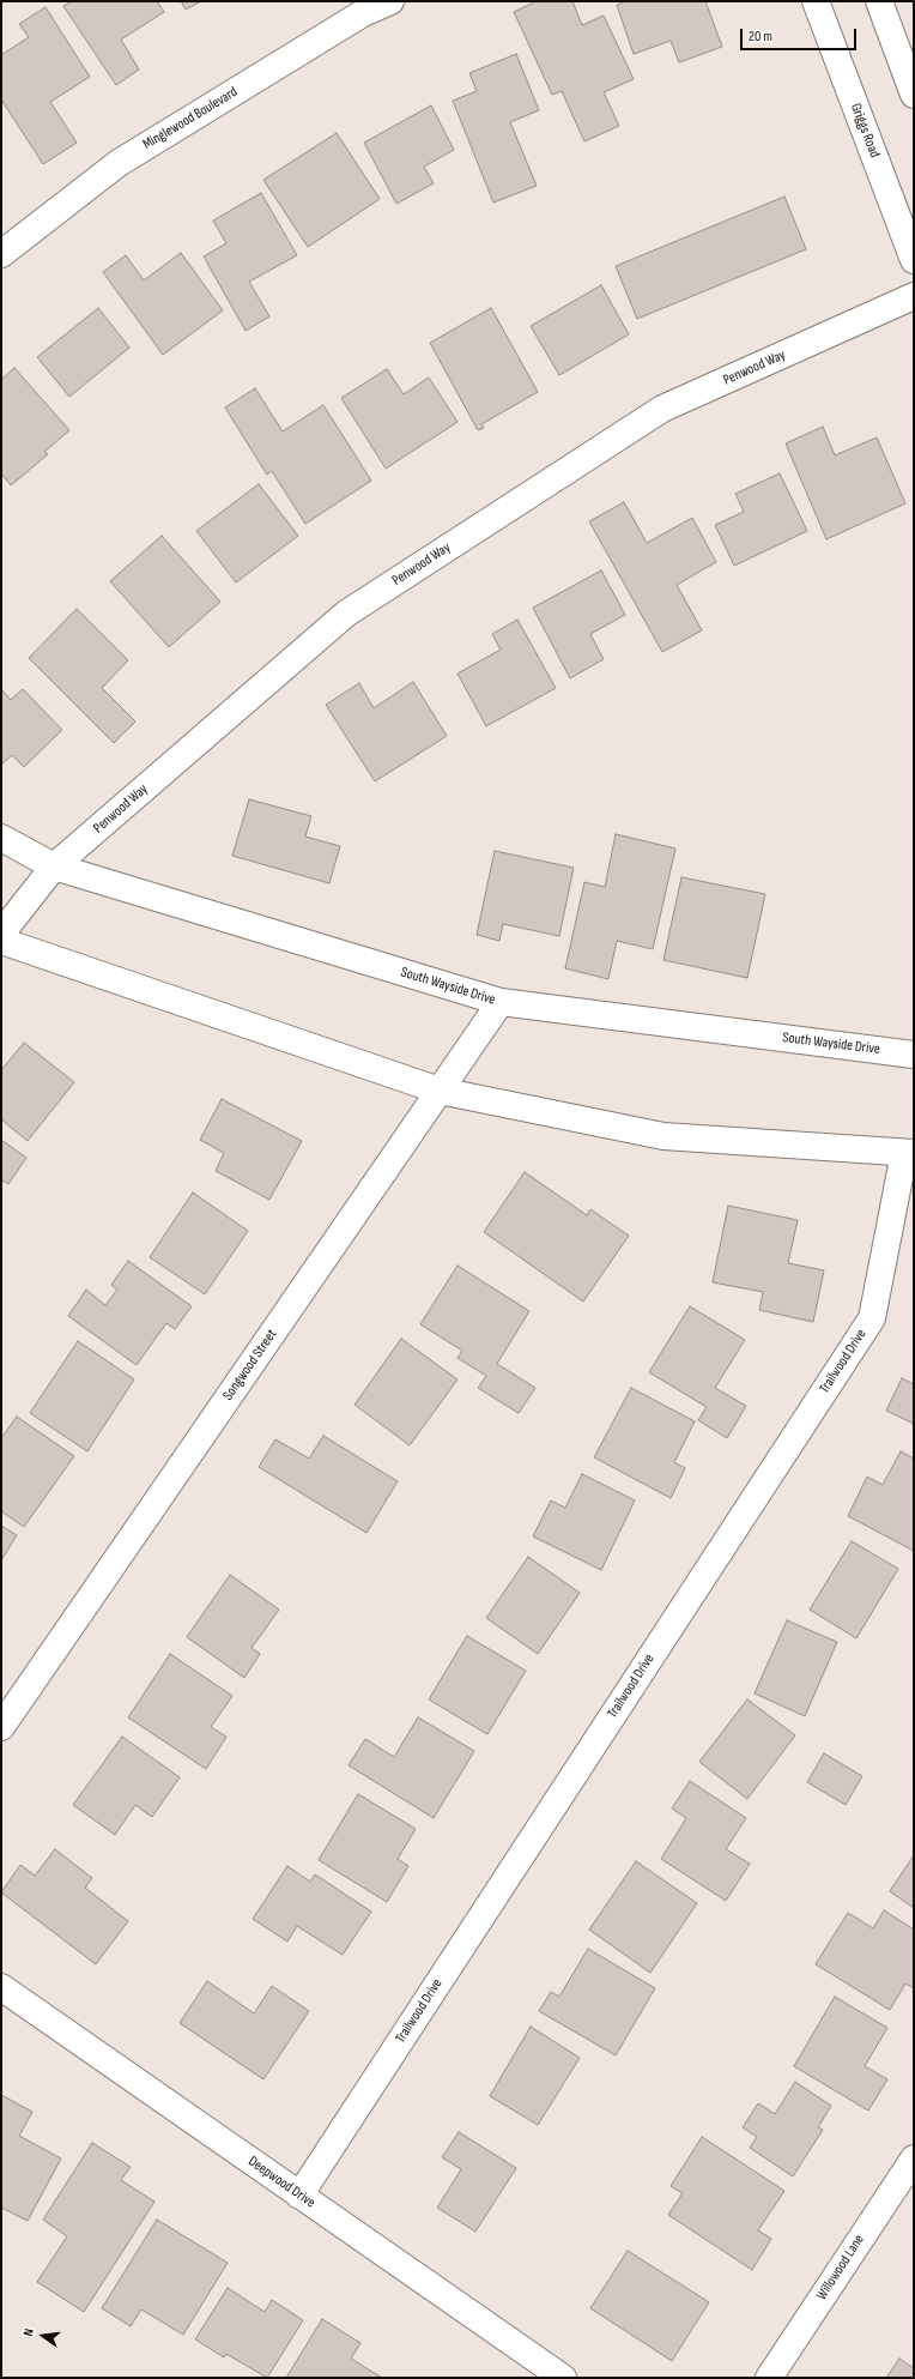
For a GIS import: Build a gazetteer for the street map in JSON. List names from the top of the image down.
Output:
{
  "streets": {
    "street": [
      "Minglewood Boulevard",
      "Griggs Road",
      "Penwood Way",
      "South Wayside Drive",
      "Trailwood Drive",
      "Songwood Street",
      "Deepwood Drive",
      "Willowood Lane"
    ]
  },
  "crossings": [
    ["Penwood Way", "South Wayside Drive"],
    ["South Wayside Drive", "Songwood Street"],
    ["Trailwood Drive", "Deepwood Drive"]
  ],
  "scale_bar": "20 m",
  "north": "left"
}
